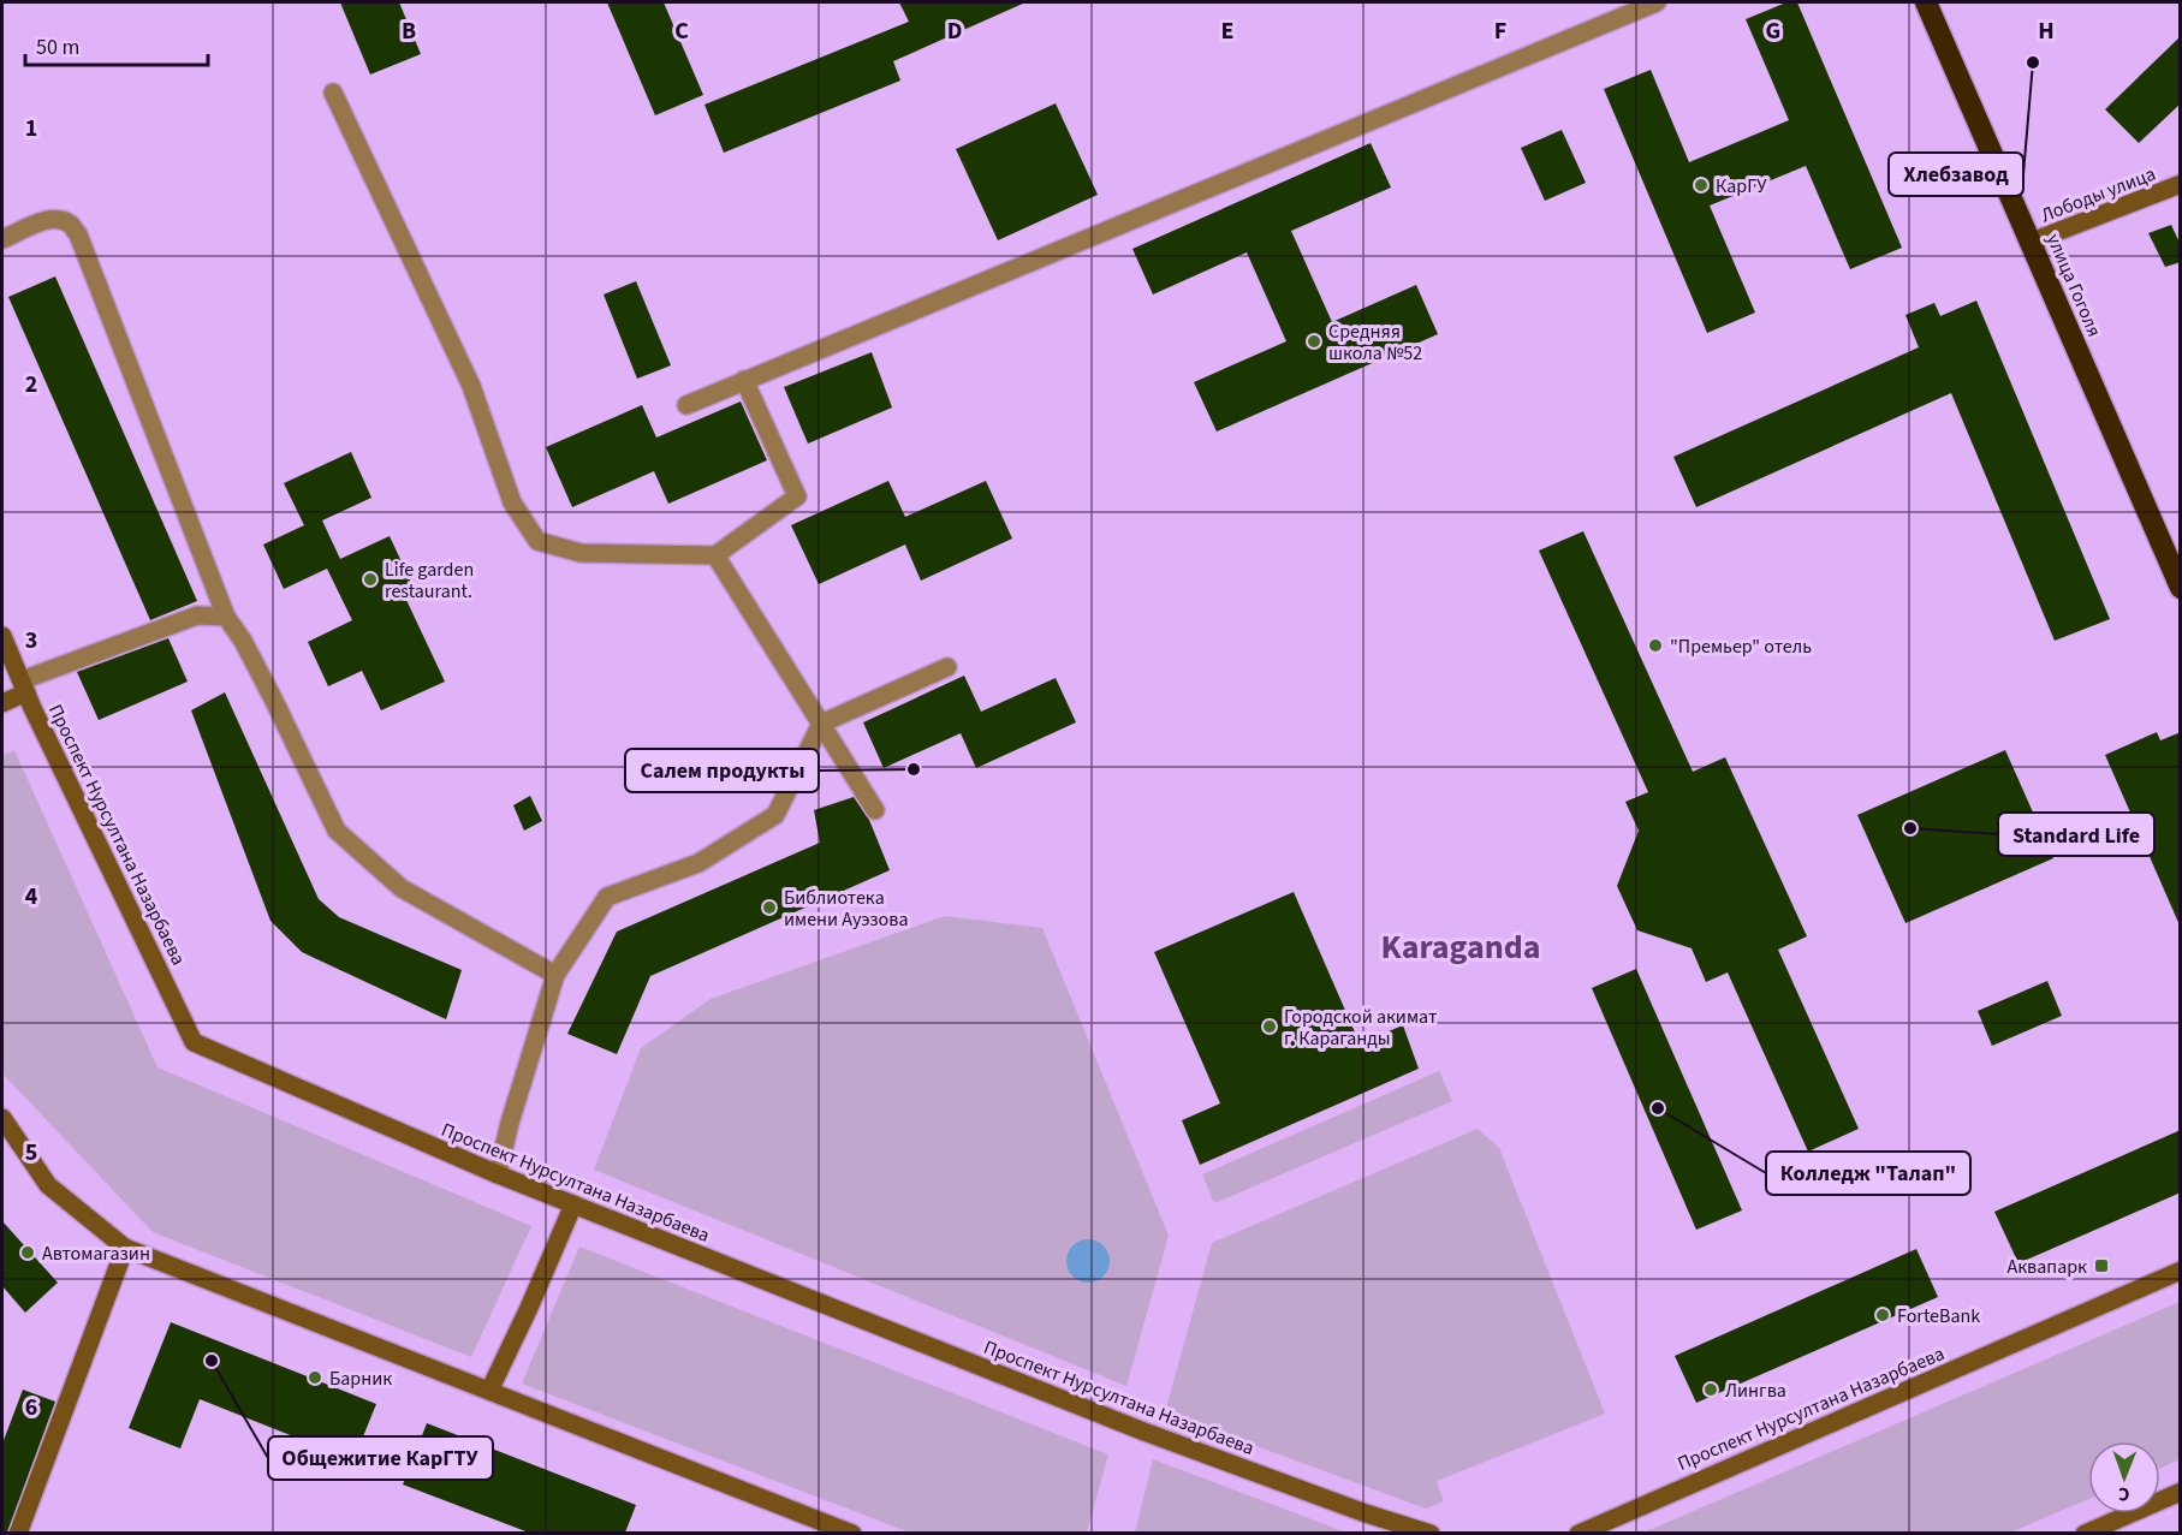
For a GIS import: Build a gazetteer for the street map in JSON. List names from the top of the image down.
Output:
{
  "streets": {
    "highway": ["улица Гоголя"],
    "main road": ["Лободы улица", "Проспект Нурсултана Назарбаева"]
  },
  "crossings": [
    ["Лободы улица", "улица Гоголя"]
  ],
  "districts": ["Karaganda"],
  "places": {
    "other": [
      "Хлебзавод",
      "КарГУ",
      "Средняя школа №52",
      "Life garden restaurant.",
      "\"Премьер\" отель",
      "Салем продукты",
      "Standard Life",
      "Библиотека имени Ауэзова",
      "Городской акимат г. Караганды",
      "Колледж \"Талап\"",
      "Автомагазин",
      "ForteBank",
      "Общежитие КарГТУ",
      "Барник",
      "Лингва"
    ],
    "transit": ["Аквапарк"]
  },
  "scale_bar": "50 m",
  "north": "bottom",
  "grid": {
    "columns": [
      "B",
      "C",
      "D",
      "E",
      "F",
      "G",
      "H"
    ],
    "rows": [
      "1",
      "2",
      "3",
      "4",
      "5",
      "6"
    ]
  }
}
